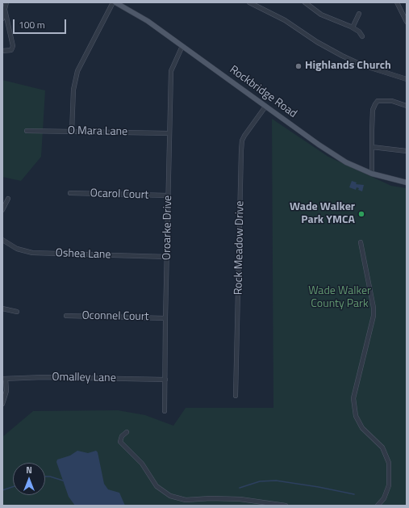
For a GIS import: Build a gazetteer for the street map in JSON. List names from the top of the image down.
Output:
{
  "streets": {
    "main road": ["Rockbridge Road"],
    "street": [
      "O Mara Lane",
      "Ocarol Court",
      "Oroarke Drive",
      "Rock Meadow Drive",
      "Oshea Lane",
      "Oconnel Court",
      "Omalley Lane"
    ]
  },
  "crossings": [
    ["Rockbridge Road", "Oroarke Drive"],
    ["Rockbridge Road", "Rock Meadow Drive"],
    ["O Mara Lane", "Oroarke Drive"],
    ["Ocarol Court", "Oroarke Drive"],
    ["Oroarke Drive", "Oshea Lane"],
    ["Oroarke Drive", "Oconnel Court"],
    ["Oroarke Drive", "Omalley Lane"]
  ],
  "parks": ["Wade Walker County Park"],
  "places": ["Highlands Church", "Wade Walker Park YMCA"],
  "scale_bar": "100 m",
  "north": "top"
}
